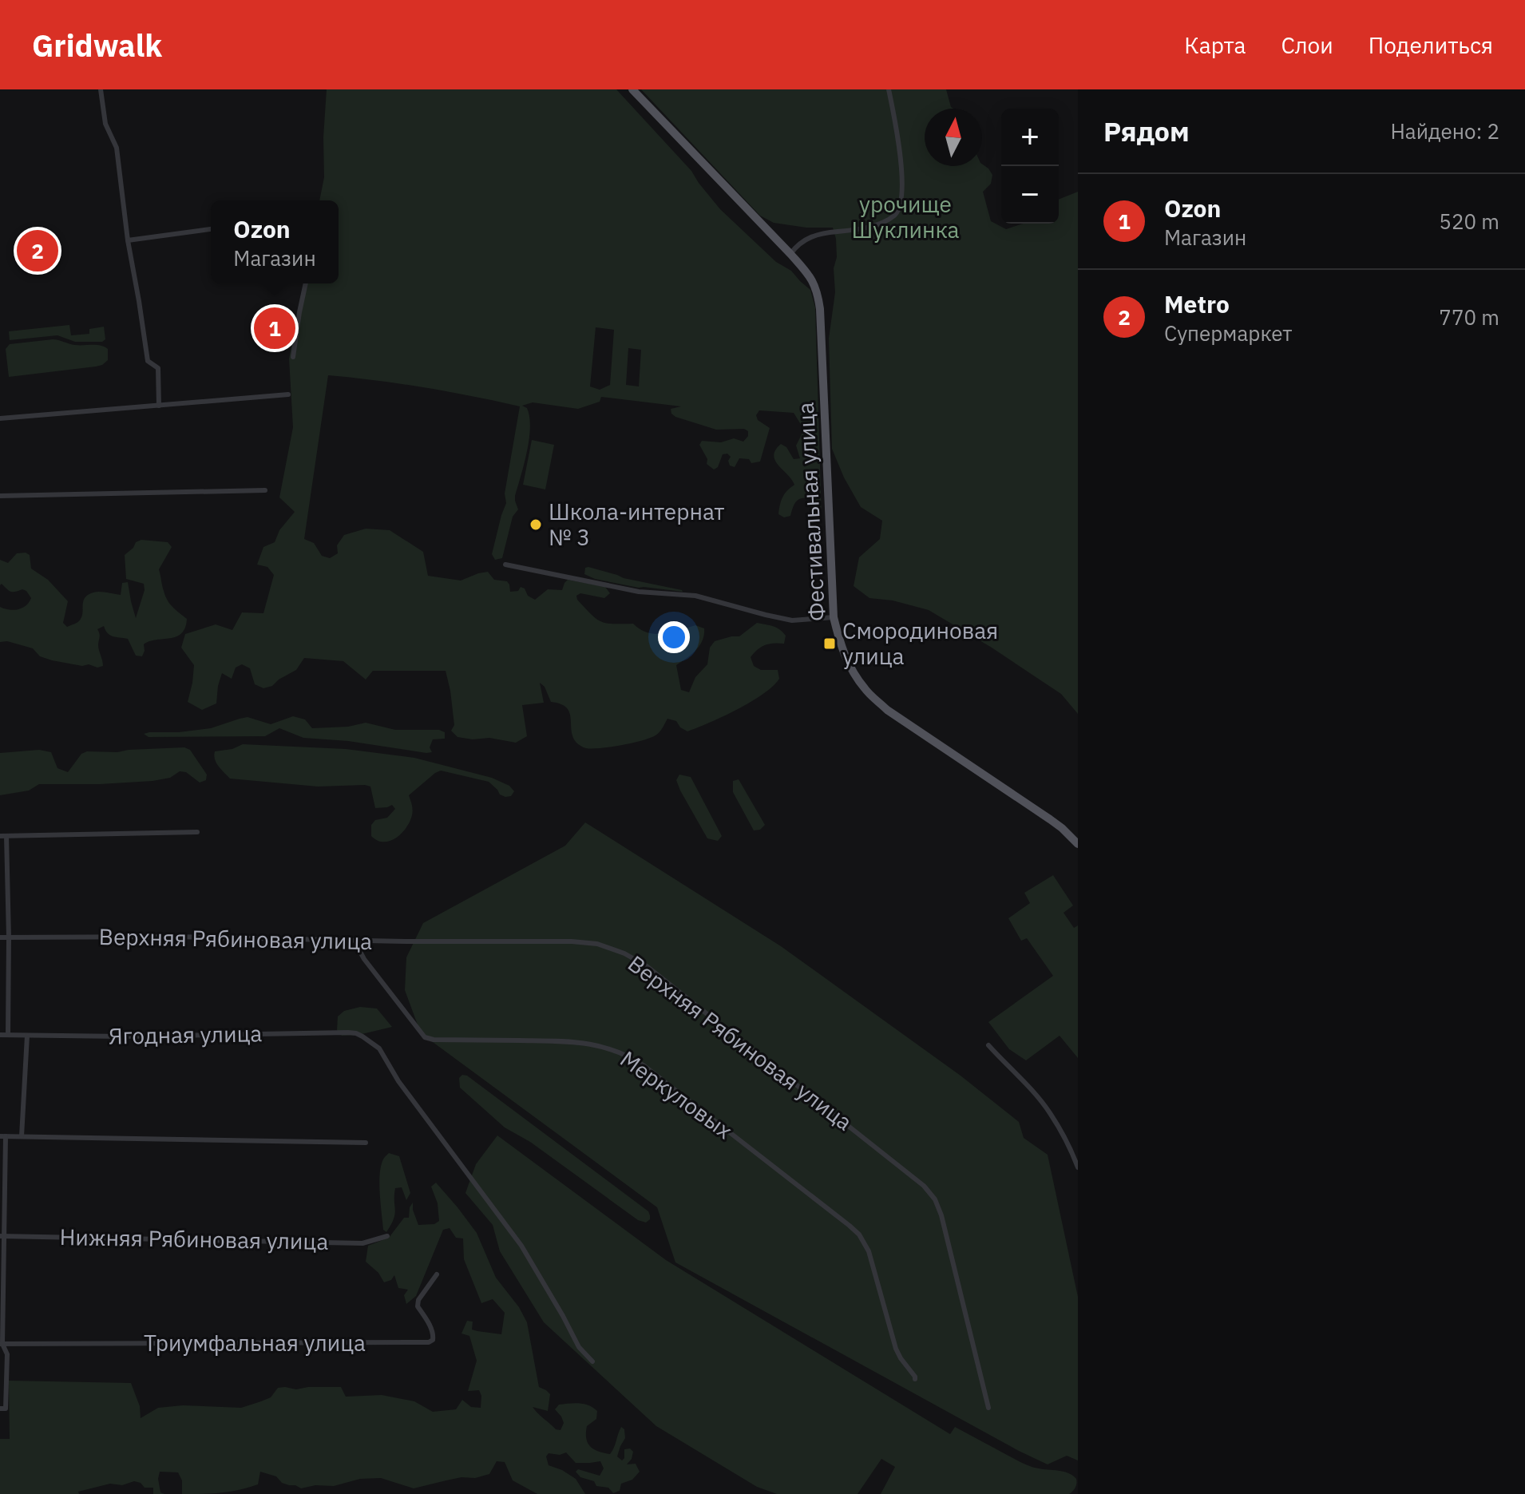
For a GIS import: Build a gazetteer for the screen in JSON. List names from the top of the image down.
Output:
{
  "streets": {
    "main road": ["Фестивальная улица"],
    "street": [
      "Верхняя Рябиновая улица",
      "Ягодная улица",
      "Меркуловых",
      "Нижняя Рябиновая улица",
      "Триумфальная улица"
    ]
  },
  "crossings": [
    ["Верхняя Рябиновая улица", "Меркуловых"]
  ],
  "parks": ["урочище Шуклинка"],
  "places": {
    "other": ["Школа-интернат № 3"],
    "transit": ["Смородиновая улица"]
  },
  "north": "top",
  "page": {
    "header": "Gridwalk",
    "nav": ["Карта", "Слои", "Поделиться"],
    "heading": ["Рядом", "Найдено: 2"],
    "map_buttons": ["+", "−"],
    "list": [
      {
        "mark": "1",
        "name": "Ozon",
        "note": "Магазин",
        "value": "520 m"
      },
      {
        "mark": "2",
        "name": "Metro",
        "note": "Супермаркет",
        "value": "770 m"
      }
    ],
    "popup": ["Ozon", "Магазин"],
    "pins": ["2", "1"]
  }
}
